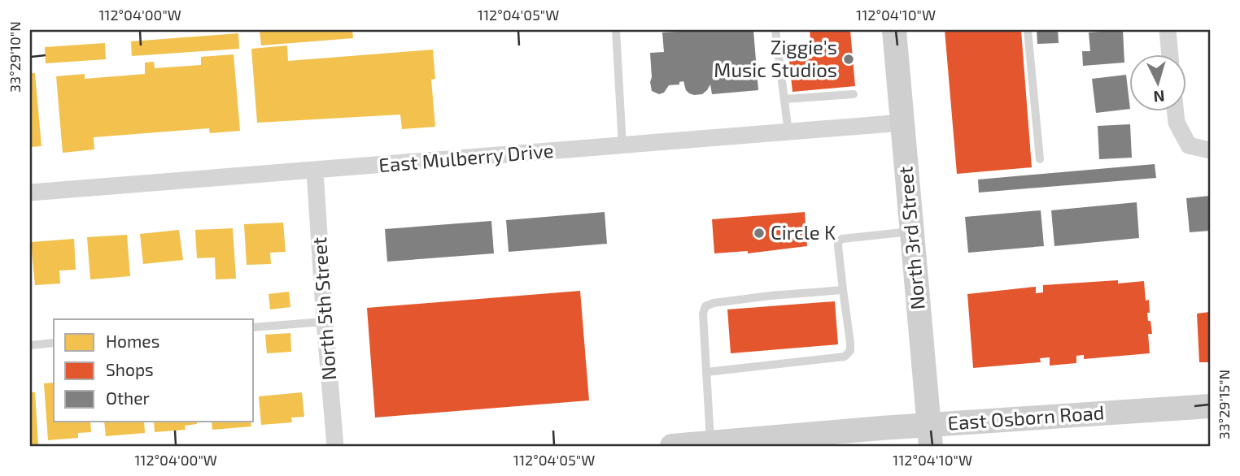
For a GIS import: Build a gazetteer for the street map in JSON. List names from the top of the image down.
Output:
{
  "streets": {
    "main road": ["North 3rd Street", "East Osborn Road"],
    "street": ["East Mulberry Drive", "North 5th Street"]
  },
  "crossings": [
    ["East Mulberry Drive", "North 3rd Street"],
    ["East Mulberry Drive", "North 5th Street"],
    ["North 3rd Street", "East Osborn Road"]
  ],
  "places": ["Ziggie's Music Studios", "Circle K"],
  "legend": ["Homes", "Shops", "Other"],
  "north": "bottom",
  "coordinates": [
    "112°04'00\"W",
    "112°04'05\"W",
    "112°04'10\"W",
    "33°29'10\"N",
    "33°29'15\"N"
  ]
}
